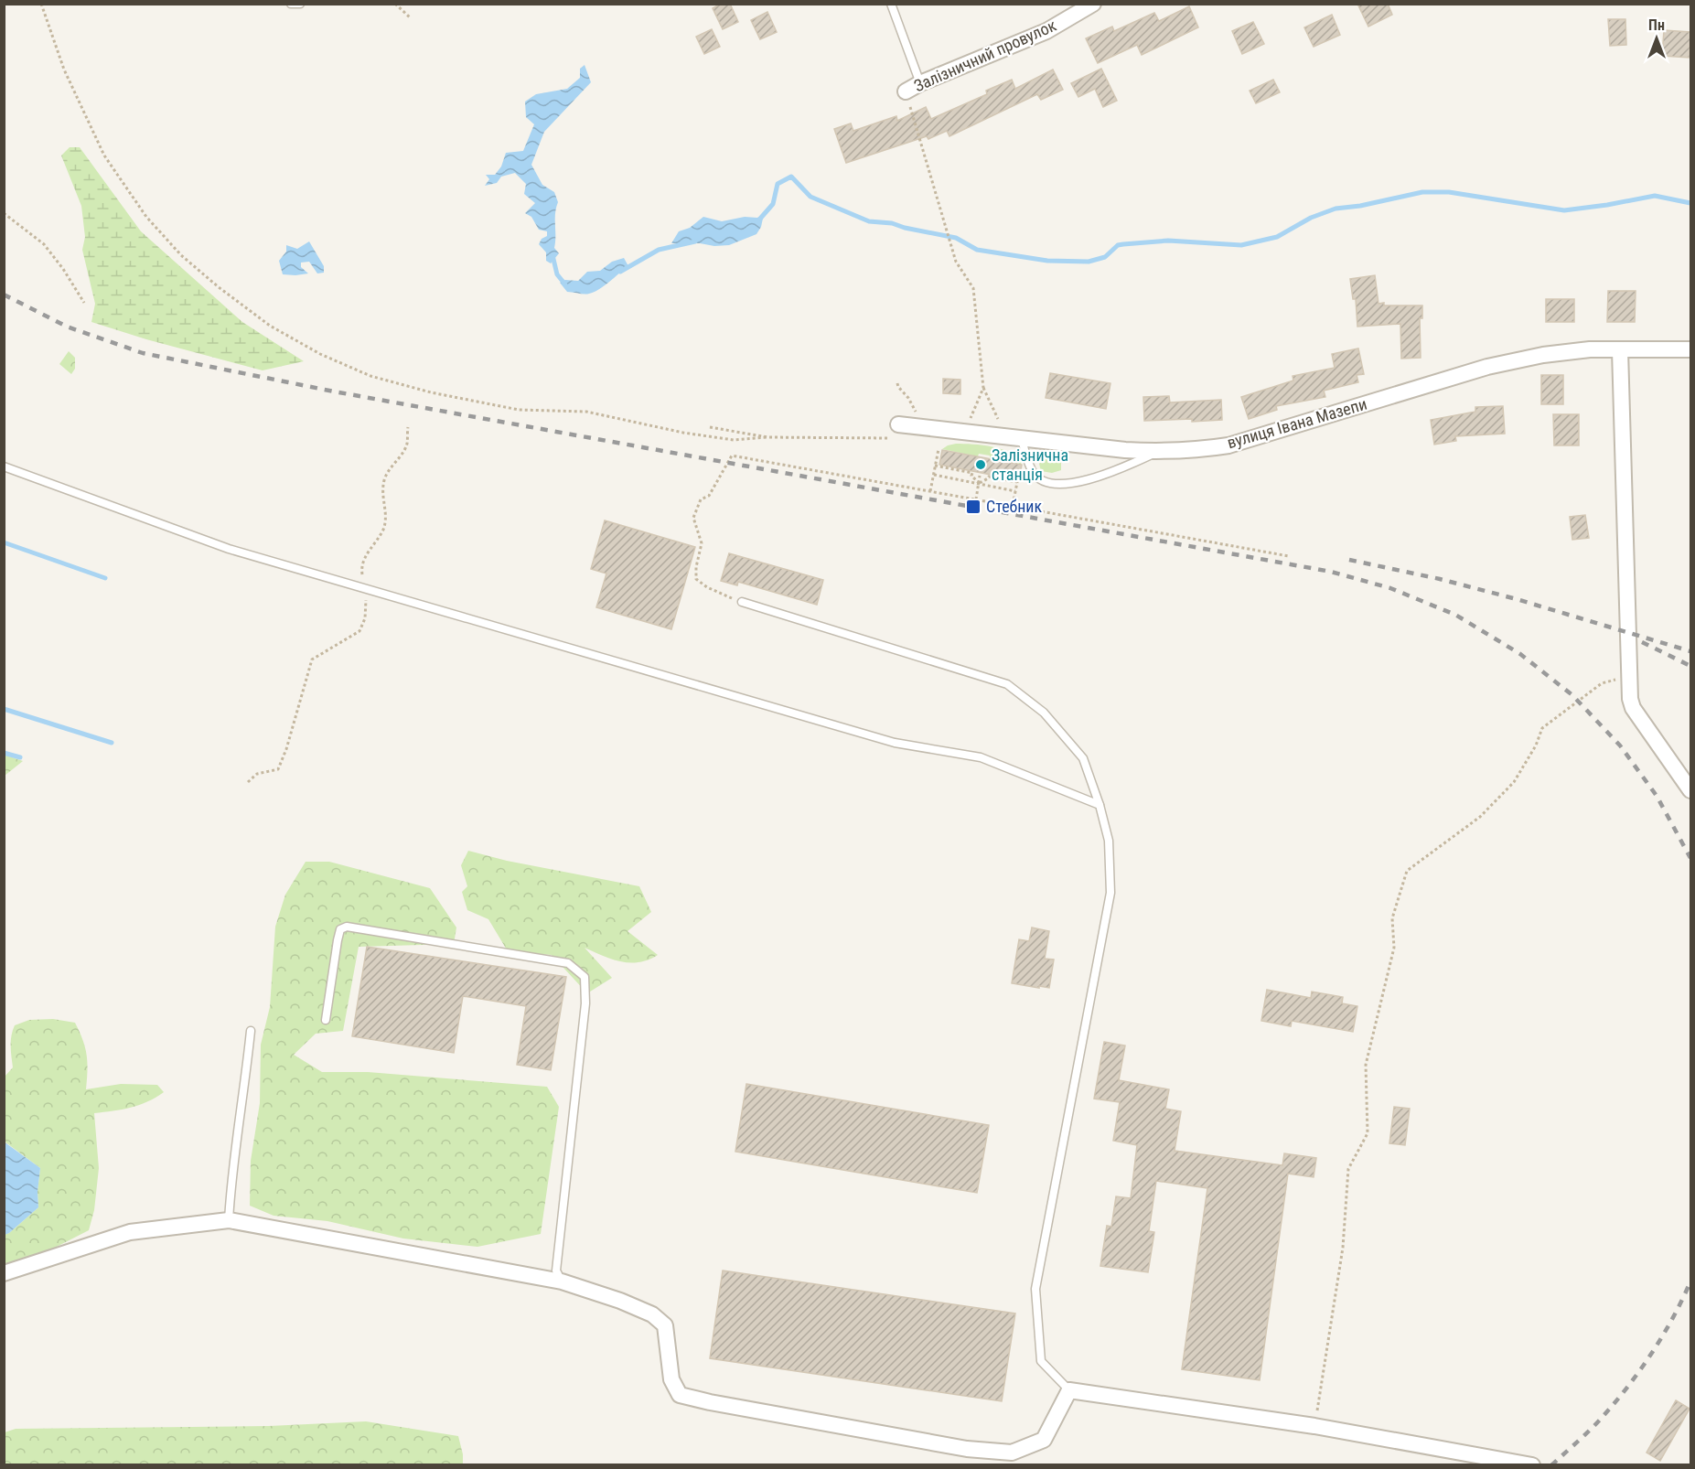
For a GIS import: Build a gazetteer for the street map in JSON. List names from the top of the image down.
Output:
{
  "streets": {
    "street": ["Залізничний провулок", "вулиця Івана Мазепи"]
  },
  "places": {
    "other": ["Залізнична станція"],
    "transit": ["Стебник"]
  },
  "north": "top"
}
